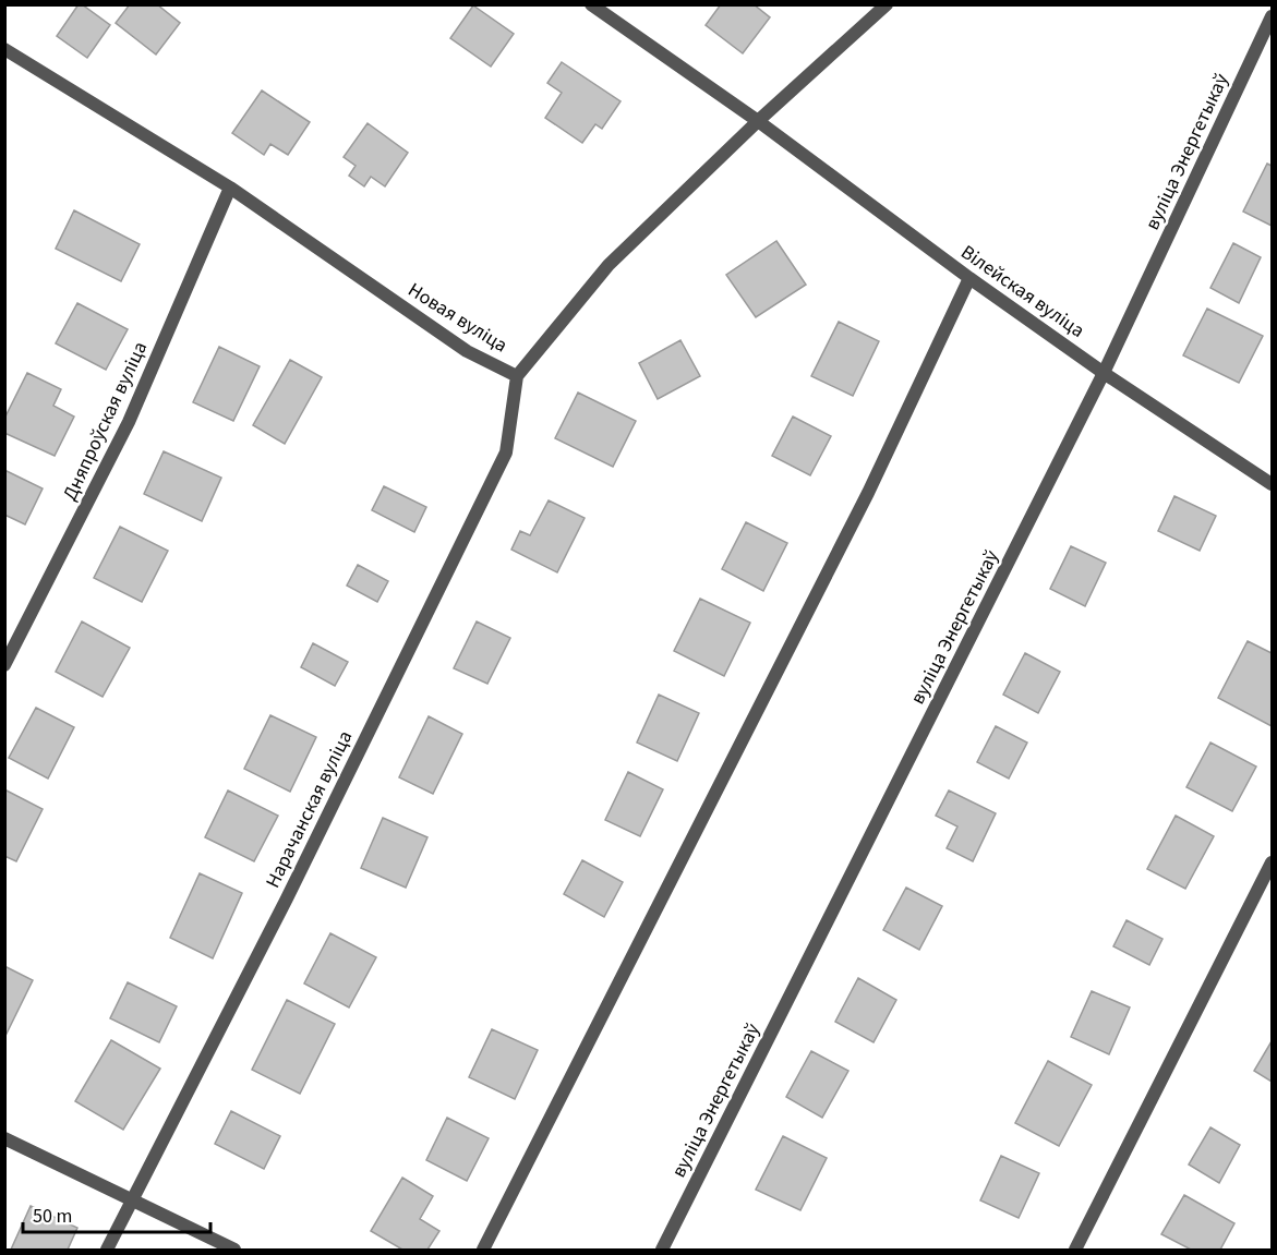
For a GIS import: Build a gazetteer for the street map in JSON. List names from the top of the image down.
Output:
{
  "streets": {
    "street": [
      "вуліца Энергетыкаў",
      "Вілейская вуліца",
      "Новая вуліца",
      "Дняпроўская вуліца",
      "Нарачанская вуліца"
    ]
  },
  "crossings": [
    ["вуліца Энергетыкаў", "Вілейская вуліца"],
    ["Вілейская вуліца", "Новая вуліца"],
    ["Новая вуліца", "Дняпроўская вуліца"],
    ["Новая вуліца", "Нарачанская вуліца"]
  ],
  "scale_bar": "50 m"
}
